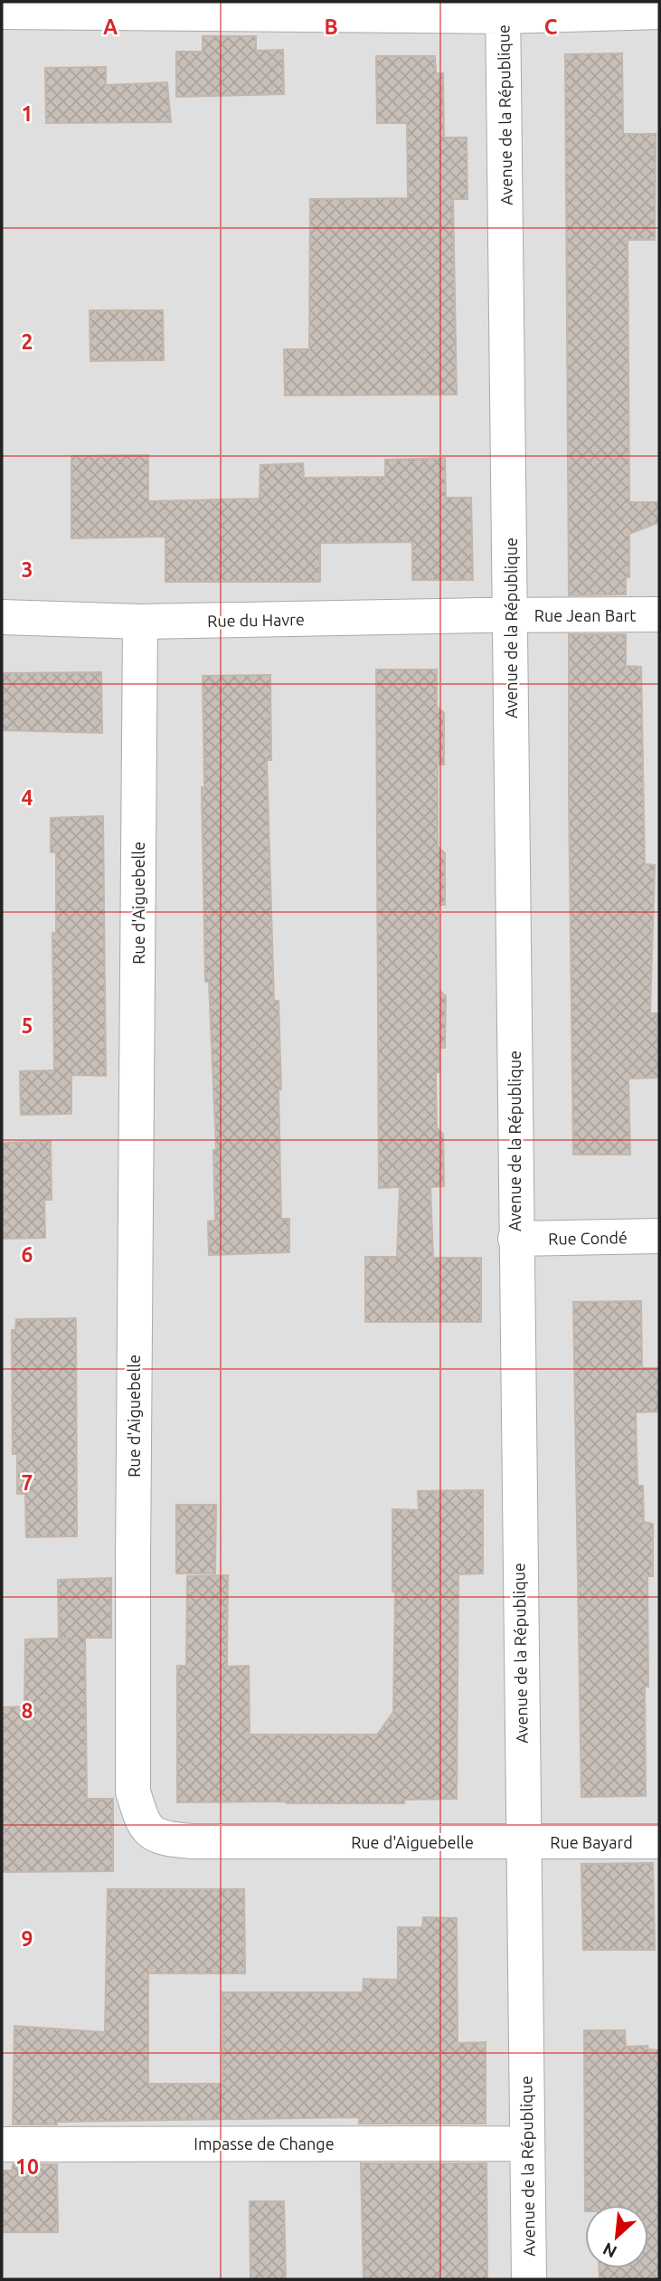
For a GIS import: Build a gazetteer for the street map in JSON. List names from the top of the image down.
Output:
{
  "streets": {
    "street": [
      "Avenue de la République",
      "Rue Jean Bart",
      "Rue du Havre",
      "Rue d'Aiguebelle",
      "Rue Condé",
      "Rue Bayard",
      "Impasse de Change"
    ]
  },
  "crossings": [
    ["Avenue de la République", "Rue Jean Bart"],
    ["Avenue de la République", "Rue du Havre"],
    ["Avenue de la République", "Rue d'Aiguebelle"],
    ["Avenue de la République", "Rue Condé"],
    ["Avenue de la République", "Rue Bayard"],
    ["Avenue de la République", "Impasse de Change"],
    ["Rue Jean Bart", "Rue du Havre"],
    ["Rue du Havre", "Rue d'Aiguebelle"],
    ["Rue d'Aiguebelle", "Rue Bayard"]
  ],
  "north": "bottom left",
  "grid": {
    "columns": ["A", "B", "C"],
    "rows": [
      "1",
      "2",
      "3",
      "4",
      "5",
      "6",
      "7",
      "8",
      "9",
      "10"
    ]
  }
}
